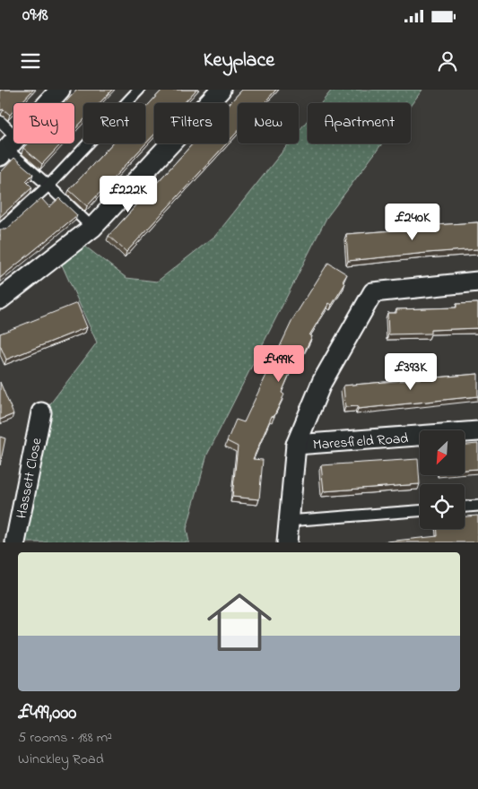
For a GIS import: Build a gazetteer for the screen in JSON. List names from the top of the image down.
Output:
{
  "streets": {
    "street": ["Maresfield Road", "Hassett Close"]
  },
  "north": "bottom left",
  "page": {
    "status": "09:18",
    "header": "Keyplace",
    "chip": [
      "Buy",
      "Rent",
      "Filters",
      "New",
      "Apartment"
    ],
    "price": [
      "£222K",
      "£240K",
      "£499K",
      "£393K"
    ],
    "list": [
      {
        "name": "£499,000",
        "note": "5 rooms · 188 m² · Winckley Road"
      }
    ]
  }
}
